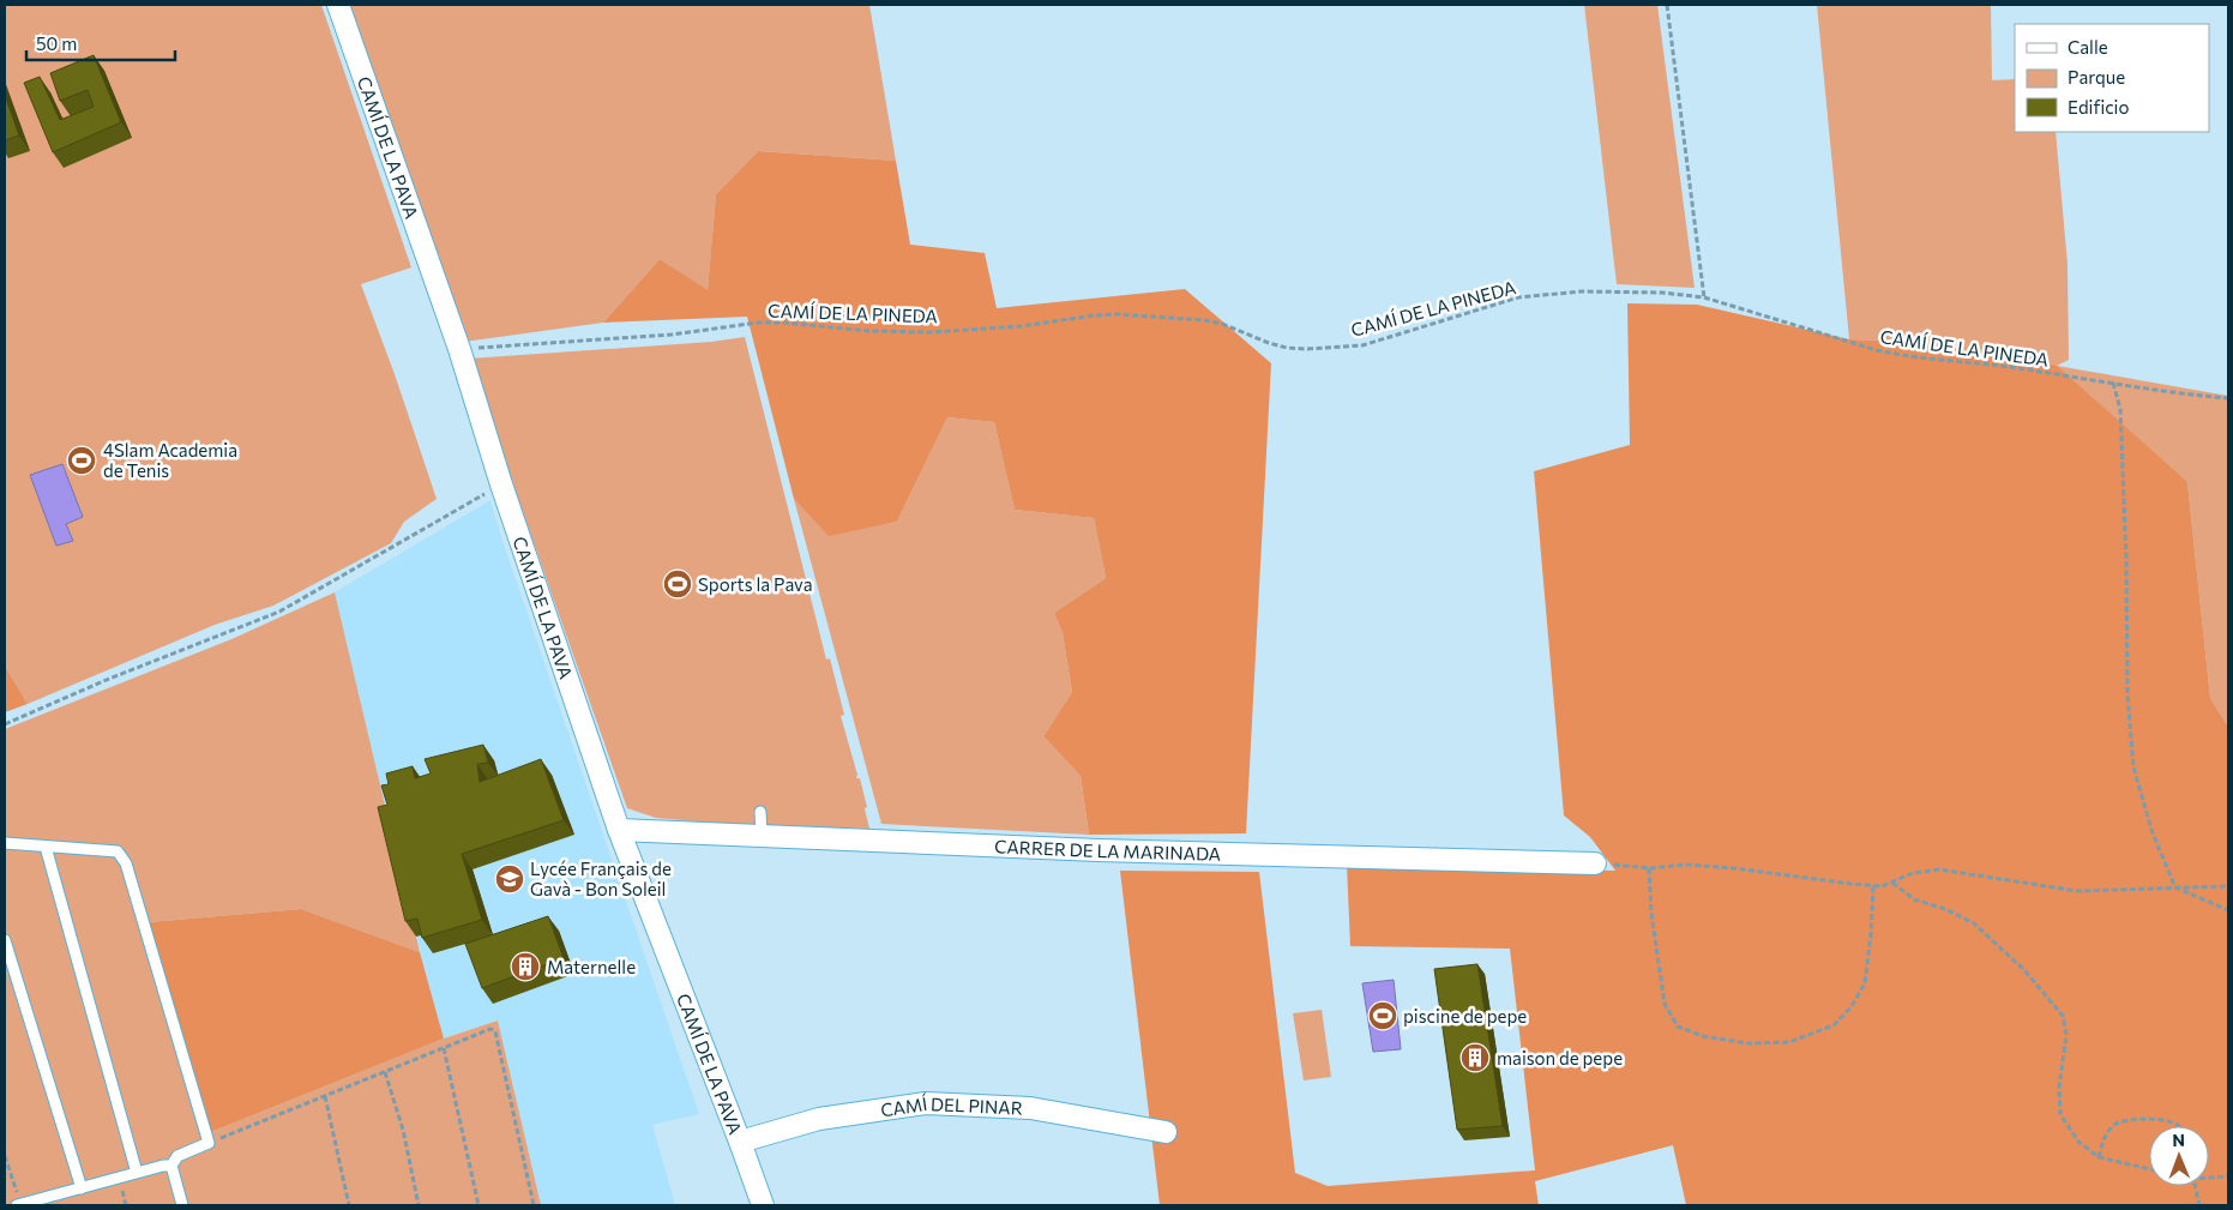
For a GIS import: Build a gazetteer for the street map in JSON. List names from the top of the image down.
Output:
{
  "streets": {
    "street": ["CAMÍ DE LA PAVA", "CARRER DE LA MARINADA", "CAMÍ DEL PINAR"],
    "path": ["CAMÍ DE LA PINEDA"]
  },
  "crossings": [
    ["CAMÍ DE LA PAVA", "CAMÍ DE LA PINEDA"],
    ["CAMÍ DE LA PAVA", "CARRER DE LA MARINADA"],
    ["CAMÍ DE LA PAVA", "CAMÍ DEL PINAR"]
  ],
  "places": {
    "sports": ["4Slam Academia de Tenis", "Sports la Pava", "piscine de pepe"],
    "school or university": ["Lycée Français de Gavà - Bon Soleil"],
    "building": ["Maternelle", "maison de pepe"]
  },
  "legend": ["Calle", "Parque", "Edificio"],
  "scale_bar": "50 m",
  "north": "top"
}
